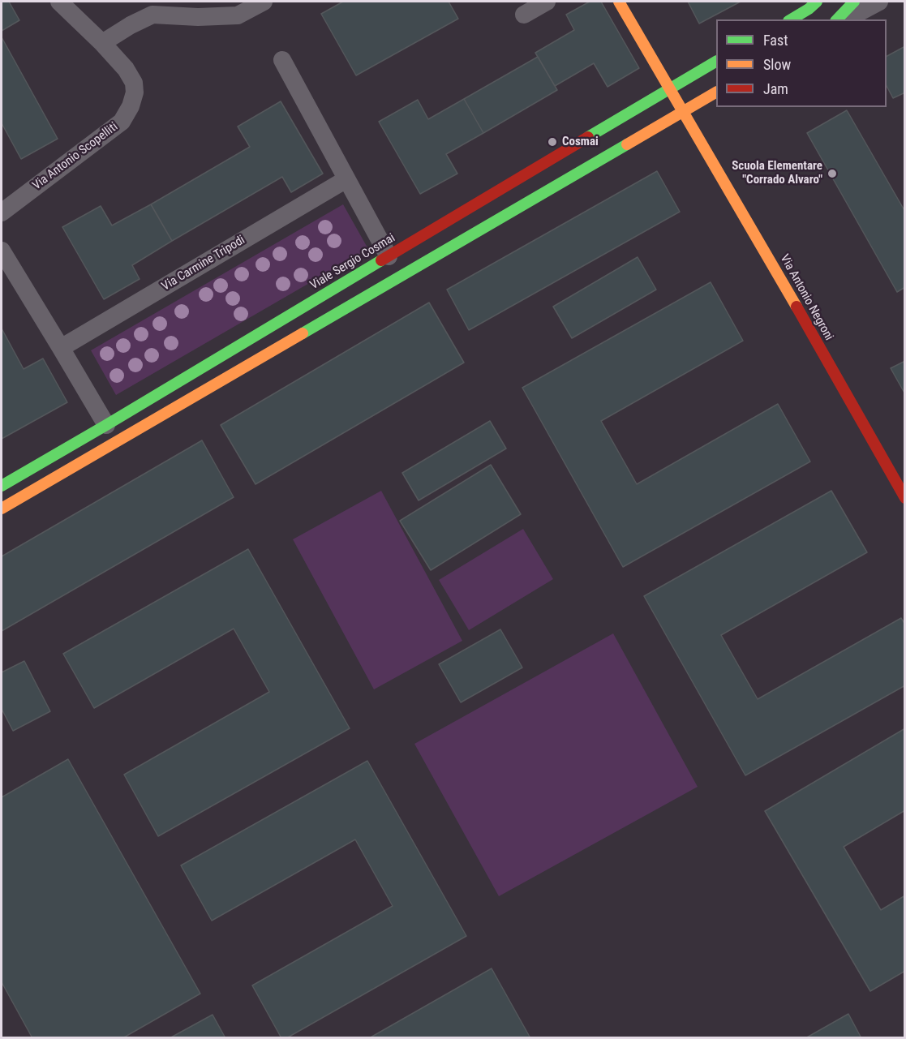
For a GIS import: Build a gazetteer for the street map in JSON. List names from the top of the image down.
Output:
{
  "streets": {
    "street": [
      "Via Antonio Scopelliti",
      "Viale Sergio Cosmai",
      "Via Carmine Tripodi",
      "Via Antonio Negroni"
    ]
  },
  "crossings": [
    ["Viale Sergio Cosmai", "Via Antonio Negroni"]
  ],
  "places": ["Cosmai", "Scuola Elementare \"Corrado Alvaro\""],
  "legend": ["Fast", "Slow", "Jam"]
}
